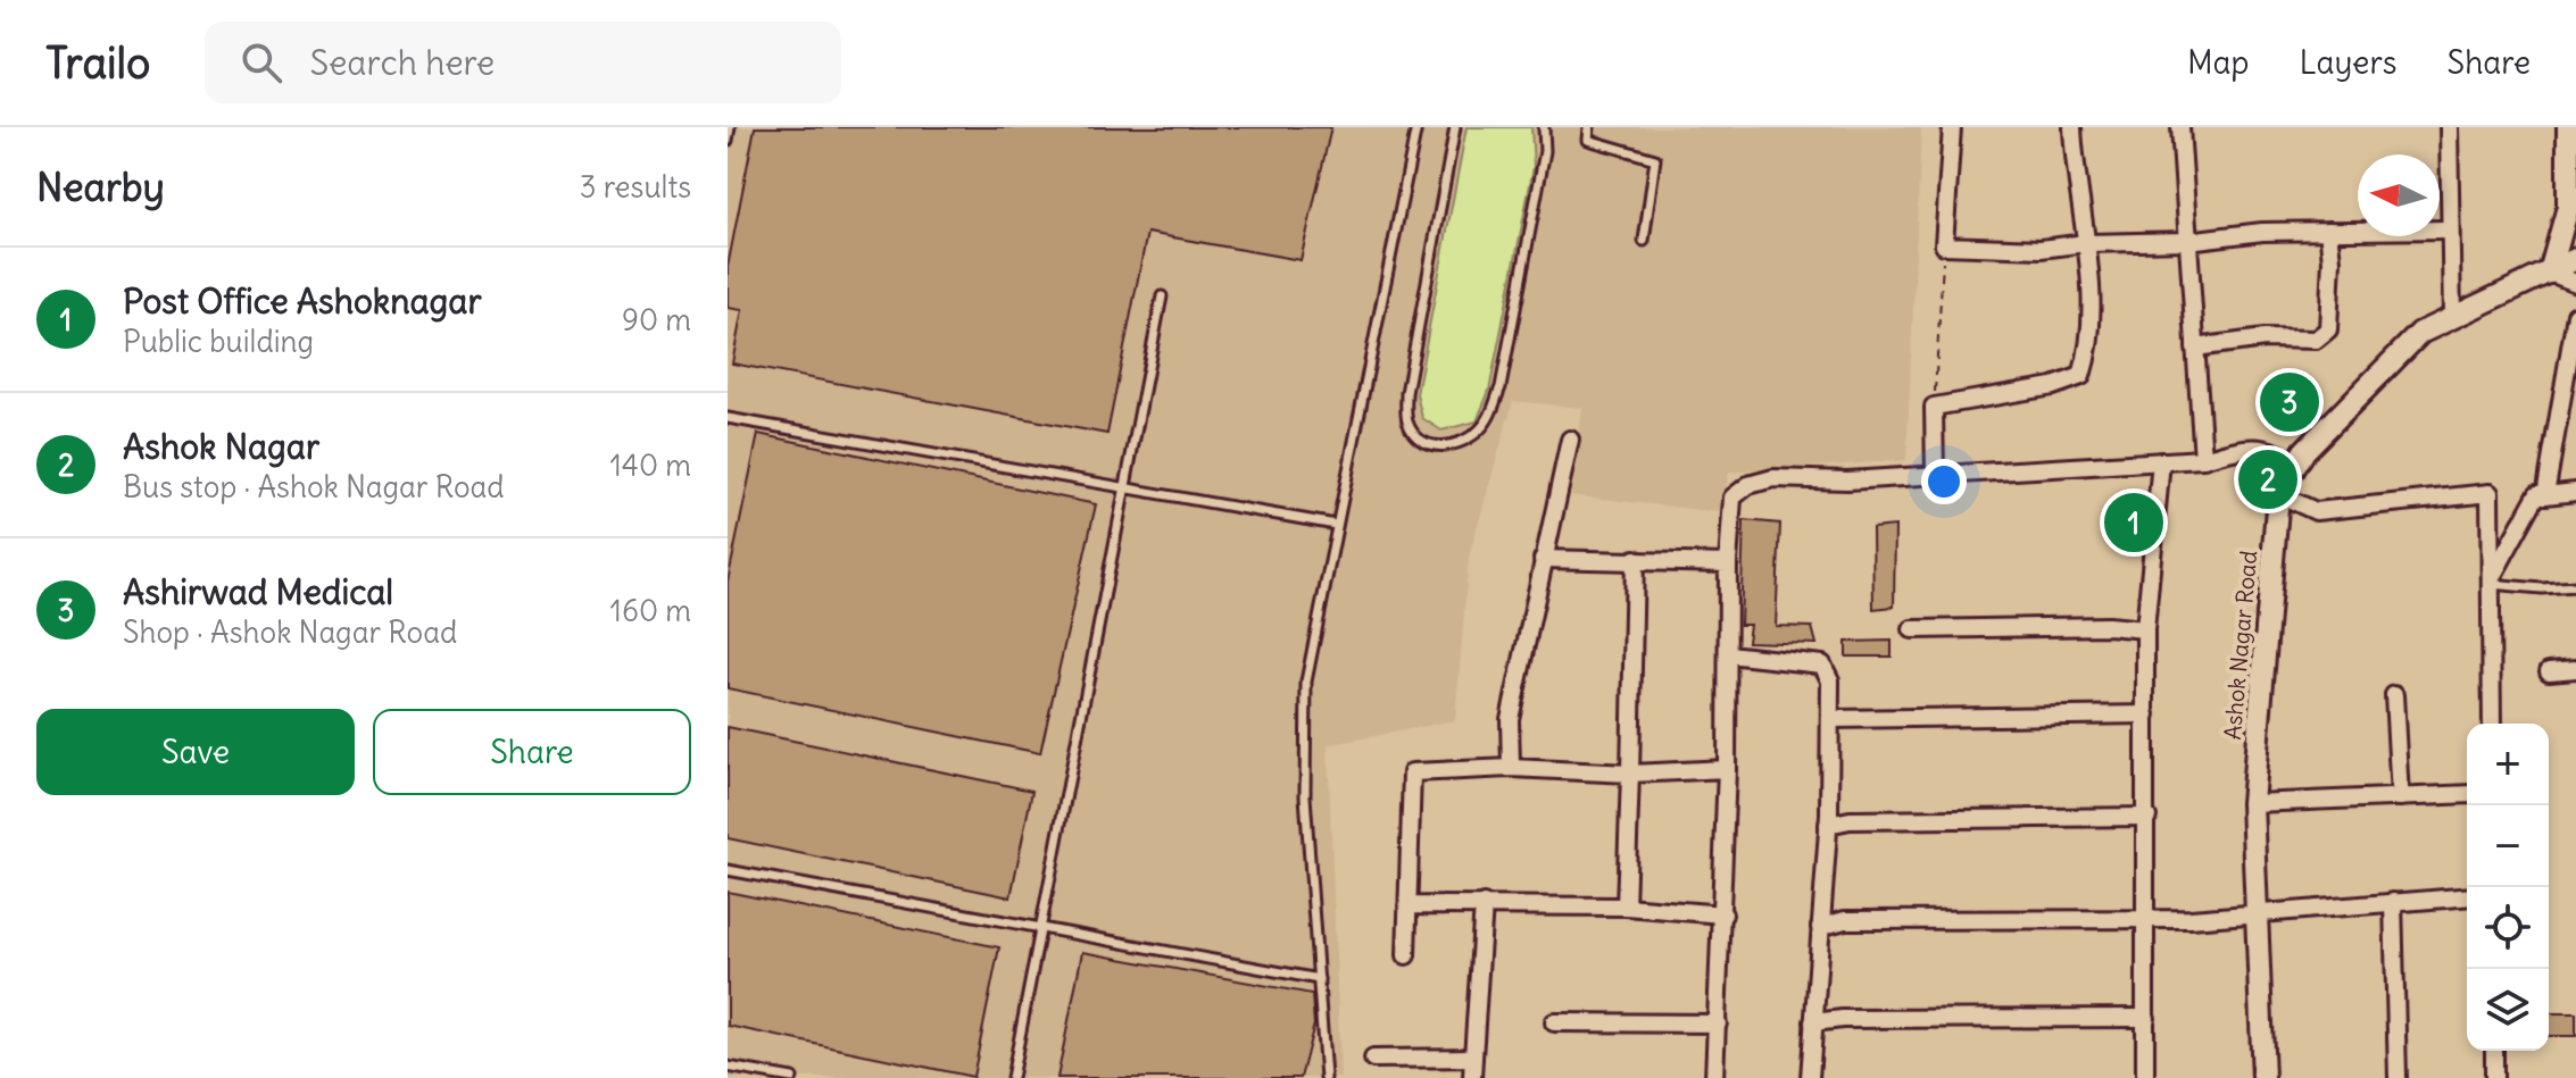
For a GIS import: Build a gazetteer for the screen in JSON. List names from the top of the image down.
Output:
{
  "streets": {
    "street": ["Ashok Nagar Road"]
  },
  "north": "left",
  "page": {
    "header": "Trailo",
    "search": "Search here",
    "nav": ["Map", "Layers", "Share"],
    "heading": ["Nearby", "3 results"],
    "list": [
      {
        "mark": "1",
        "name": "Post Office Ashoknagar",
        "note": "Public building",
        "value": "90 m"
      },
      {
        "mark": "2",
        "name": "Ashok Nagar",
        "note": "Bus stop · Ashok Nagar Road",
        "value": "140 m"
      },
      {
        "mark": "3",
        "name": "Ashirwad Medical",
        "note": "Shop · Ashok Nagar Road",
        "value": "160 m"
      }
    ],
    "pins": ["3", "2", "1"],
    "buttons": ["Save", "Share"],
    "map_buttons": ["+", "−"]
  }
}
